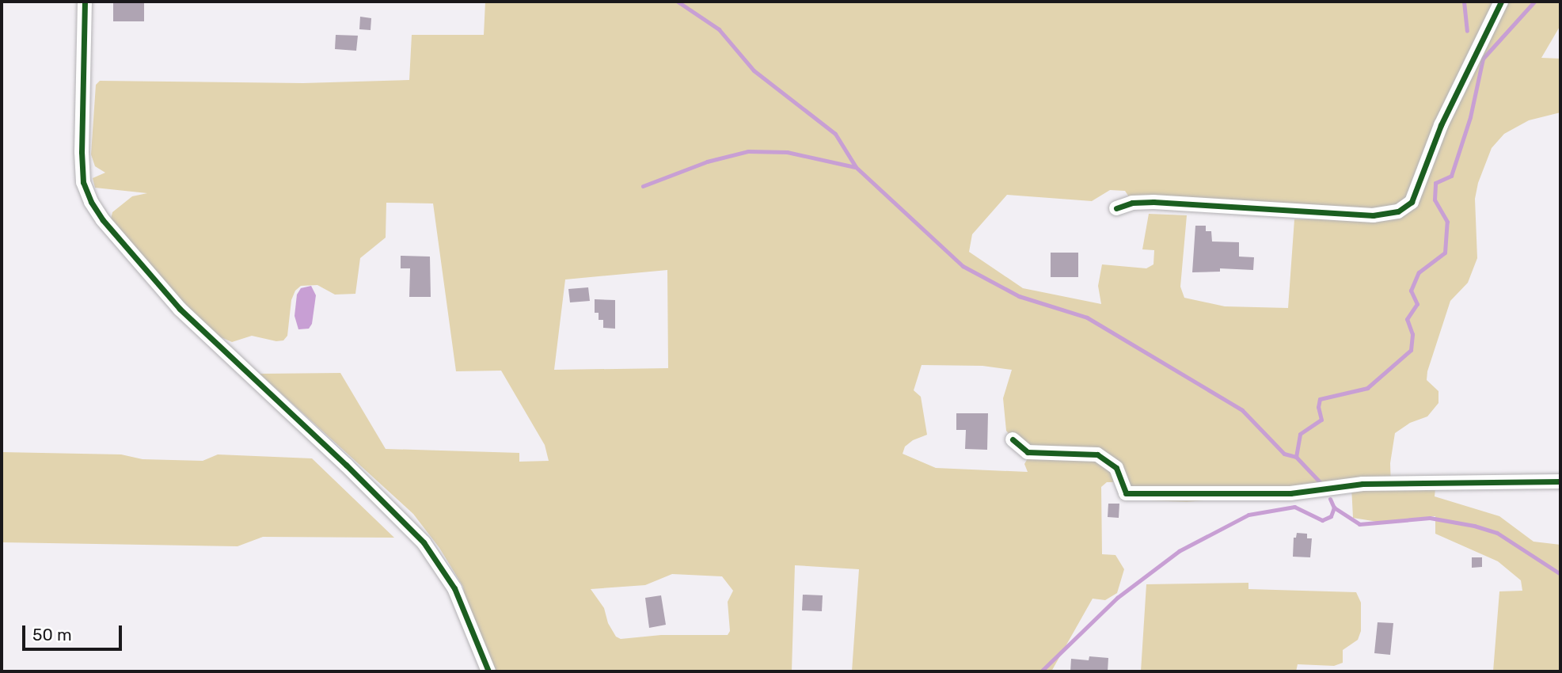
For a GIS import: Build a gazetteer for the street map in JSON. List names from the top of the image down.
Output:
{
  "scale_bar": "50 m"
}
